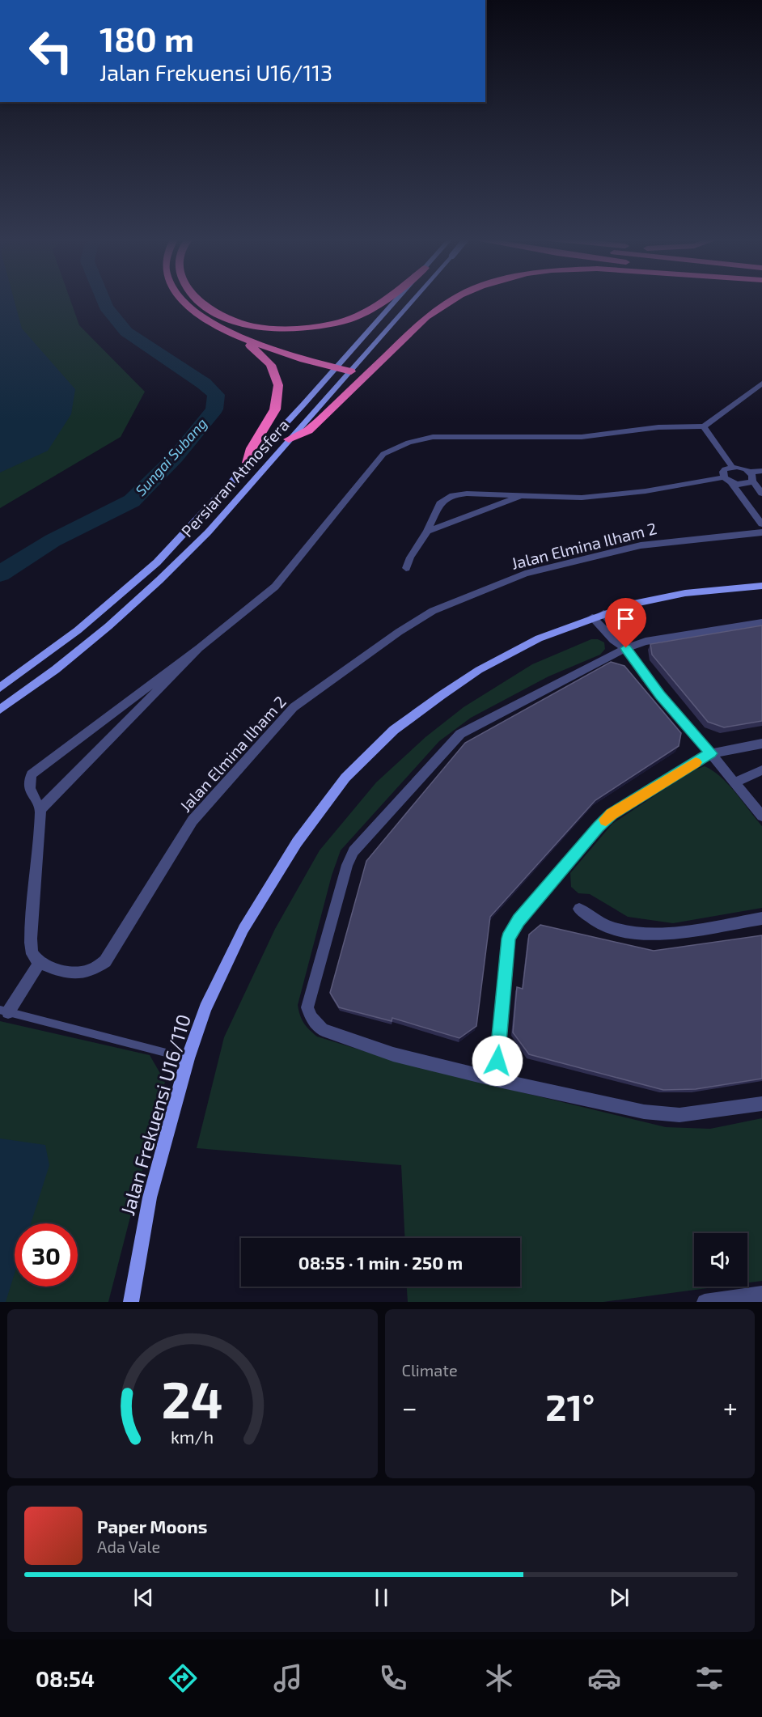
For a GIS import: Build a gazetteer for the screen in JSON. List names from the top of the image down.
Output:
{
  "streets": {
    "main road": ["Persiaran Atmosfera", "Jalan Frekuensi U16/110"],
    "street": ["Jalan Elmina Ilham 2"]
  },
  "water": ["Sungai Subang"],
  "page": {
    "turn": ["180 m", "Jalan Frekuensi U16/113"],
    "limit": "30",
    "trip": "08:55 · 1 min · 250 m",
    "tile": "Climate",
    "heat": ["−", "21°", "+"],
    "song": ["Paper Moons", "Ada Vale"],
    "tabs": "08:54",
    "gauge": ["24", "km/h"]
  }
}
